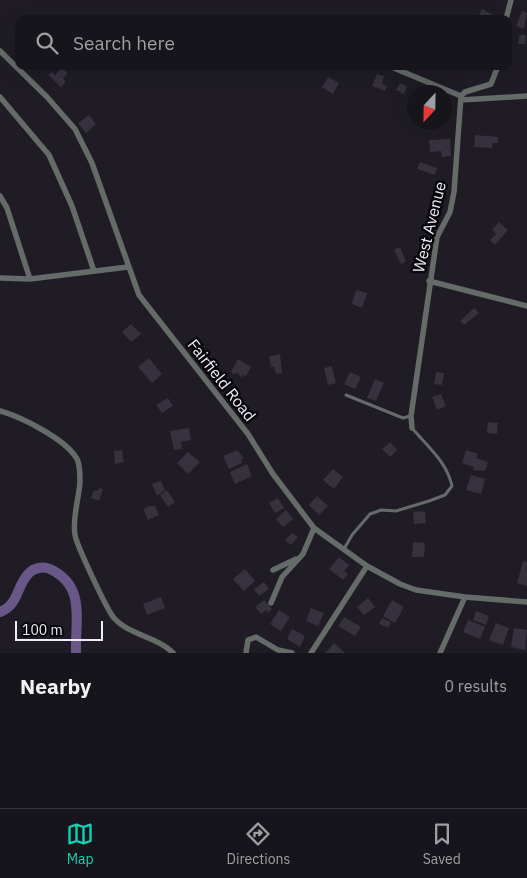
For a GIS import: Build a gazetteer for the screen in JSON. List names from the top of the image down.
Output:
{
  "streets": {
    "street": ["West Avenue", "Fairfield Road"]
  },
  "scale_bar": "100 m",
  "north": "bottom",
  "page": {
    "search": "Search here",
    "scale": "100 m",
    "heading": ["Nearby", "0 results"],
    "nav": ["Map", "Directions", "Saved"]
  }
}
